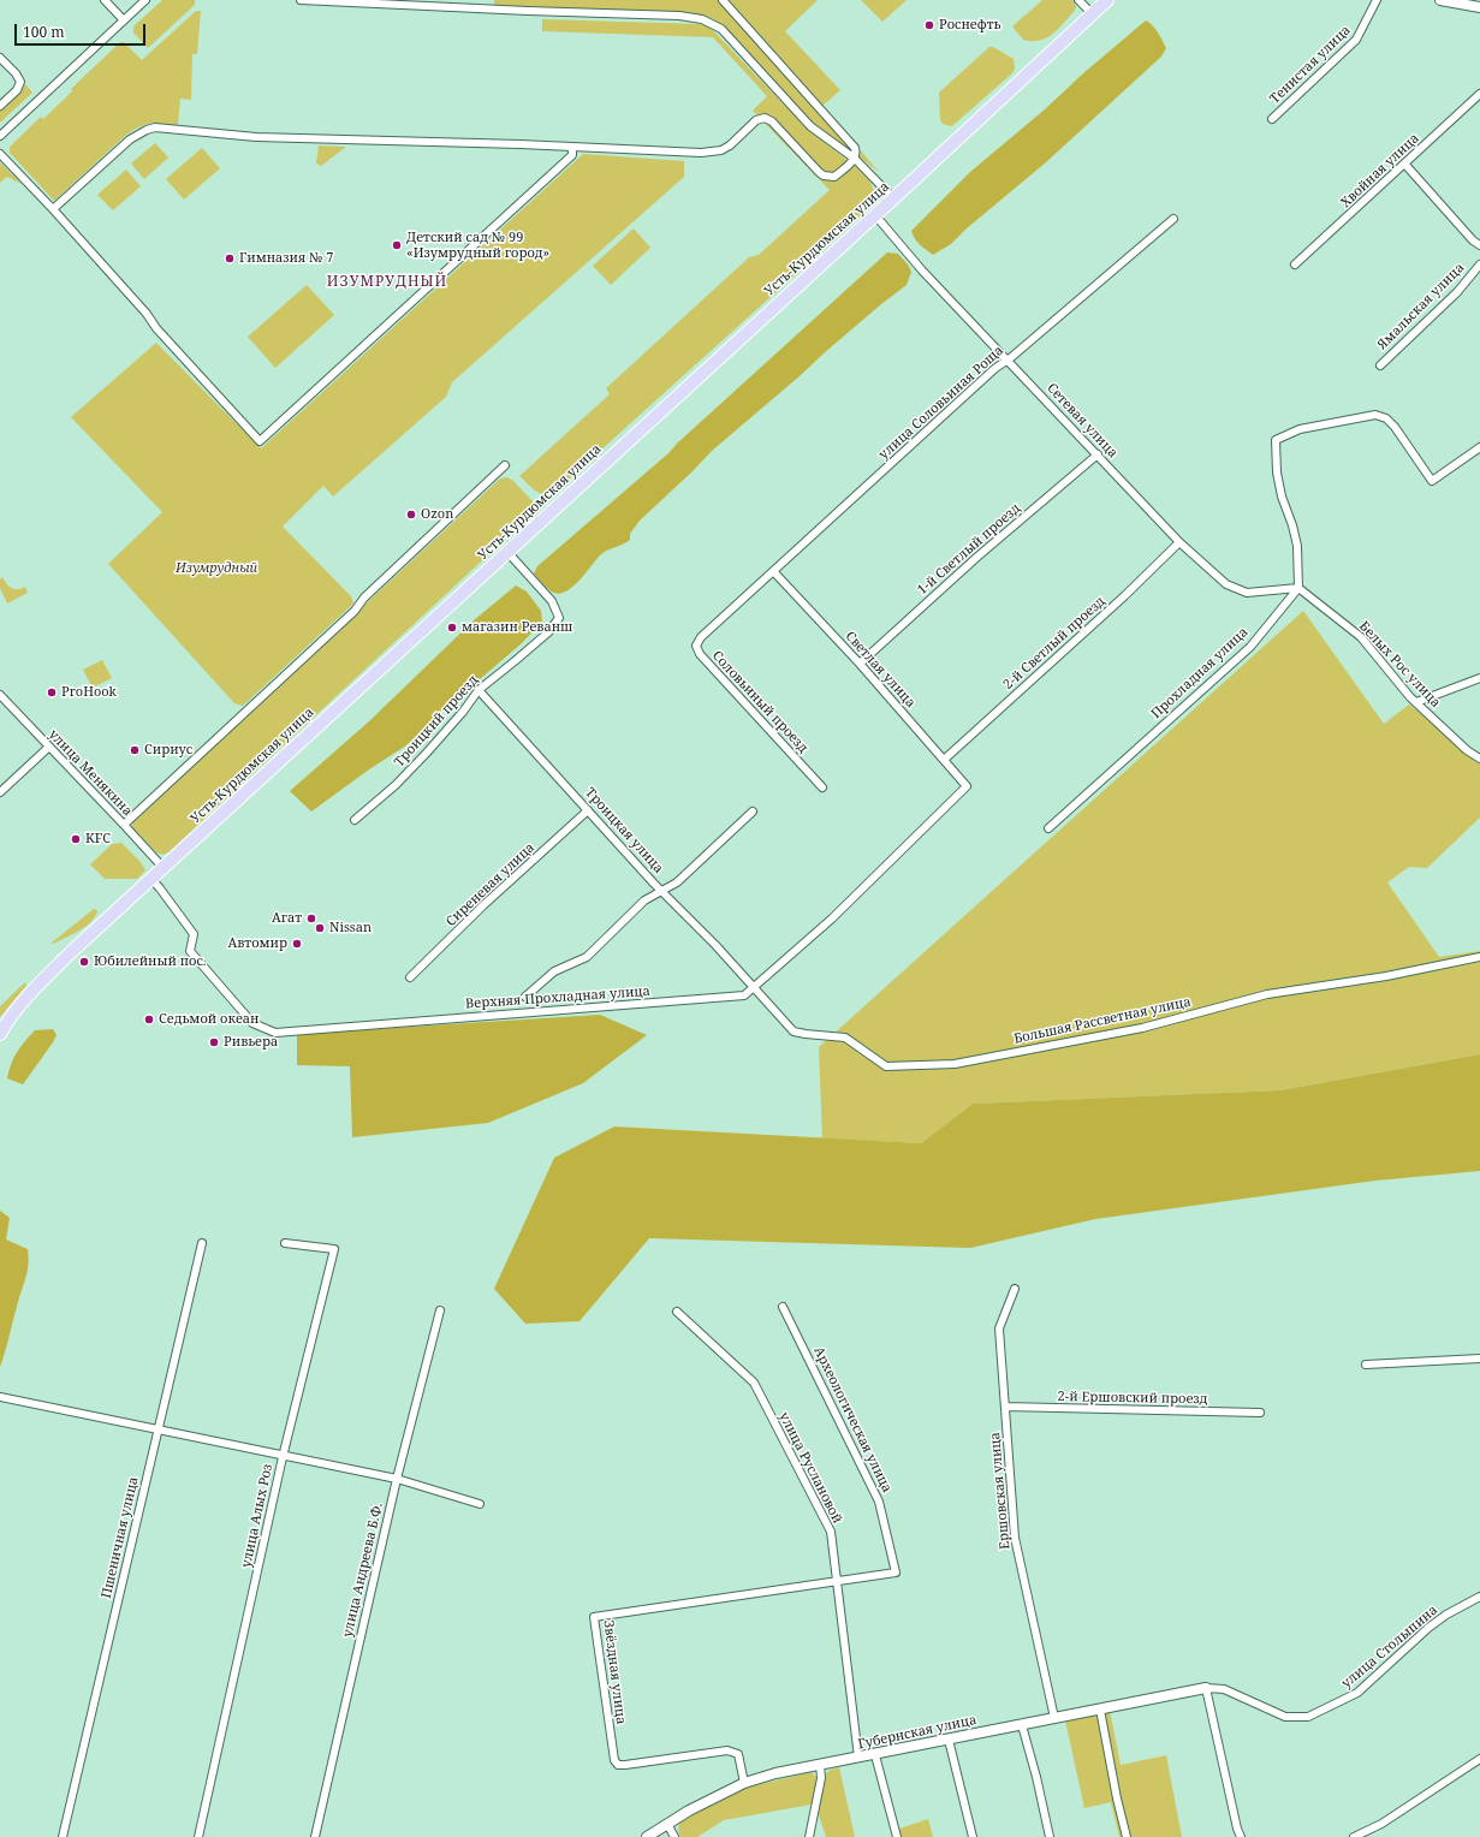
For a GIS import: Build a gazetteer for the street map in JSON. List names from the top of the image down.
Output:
{
  "streets": {
    "main road": ["Усть-Курдюмская улица"],
    "street": [
      "Тенистая улица",
      "Хвойная улица",
      "Ямальская улица",
      "улица Соловьиная Роща",
      "Сетевая улица",
      "1-й Светлый проезд",
      "2-й Светлый проезд",
      "Белых Рос улица",
      "Светлая улица",
      "Прохладная улица",
      "Соловьиный проезд",
      "Троицкий проезд",
      "улица Менякина",
      "Троицкая улица",
      "Сиреневая улица",
      "Верхняя Прохладная улица",
      "Большая Рассветная улица",
      "2-й Ершовский проезд",
      "Археологическая улица",
      "улица Руслановой",
      "Ершовская улица",
      "улица Алых Роз",
      "Пшеничная улица",
      "улица Андреева Б.Ф.",
      "улица Столыпина",
      "Звёздная улица",
      "Губернская улица"
    ]
  },
  "crossings": [
    ["Усть-Курдюмская улица", "Сетевая улица"],
    ["Усть-Курдюмская улица", "Троицкий проезд"],
    ["Усть-Курдюмская улица", "улица Менякина"],
    ["Усть-Курдюмская улица", "Верхняя Прохладная улица"],
    ["улица Соловьиная Роща", "Сетевая улица"],
    ["улица Соловьиная Роща", "Светлая улица"],
    ["улица Соловьиная Роща", "Соловьиный проезд"],
    ["Сетевая улица", "1-й Светлый проезд"],
    ["Сетевая улица", "2-й Светлый проезд"],
    ["Сетевая улица", "Белых Рос улица"],
    ["Сетевая улица", "Прохладная улица"],
    ["1-й Светлый проезд", "Светлая улица"],
    ["2-й Светлый проезд", "Светлая улица"],
    ["Белых Рос улица", "Прохладная улица"],
    ["Светлая улица", "Соловьиный проезд"],
    ["Светлая улица", "Верхняя Прохладная улица"],
    ["Троицкий проезд", "Троицкая улица"],
    ["Троицкая улица", "Сиреневая улица"],
    ["Троицкая улица", "Верхняя Прохладная улица"],
    ["Троицкая улица", "Большая Рассветная улица"],
    ["Верхняя Прохладная улица", "Большая Рассветная улица"],
    ["2-й Ершовский проезд", "Ершовская улица"],
    ["Археологическая улица", "улица Руслановой"],
    ["Археологическая улица", "Звёздная улица"],
    ["улица Руслановой", "Звёздная улица"],
    ["улица Руслановой", "Губернская улица"],
    ["Ершовская улица", "Губернская улица"],
    ["улица Столыпина", "Губернская улица"],
    ["Звёздная улица", "Губернская улица"]
  ],
  "districts": ["ИЗУМРУДНЫЙ"],
  "parks": ["Изумрудный"],
  "places": [
    "Роснефть",
    "Детский сад № 99 «Изумрудный город»",
    "Гимназия № 7",
    "Ozon",
    "магазин Реванш",
    "ProHook",
    "Сириус",
    "KFC",
    "Агат",
    "Nissan",
    "Автомир",
    "Юбилейный пос.",
    "Седьмой океан",
    "Ривьера"
  ],
  "scale_bar": "100 m"
}
